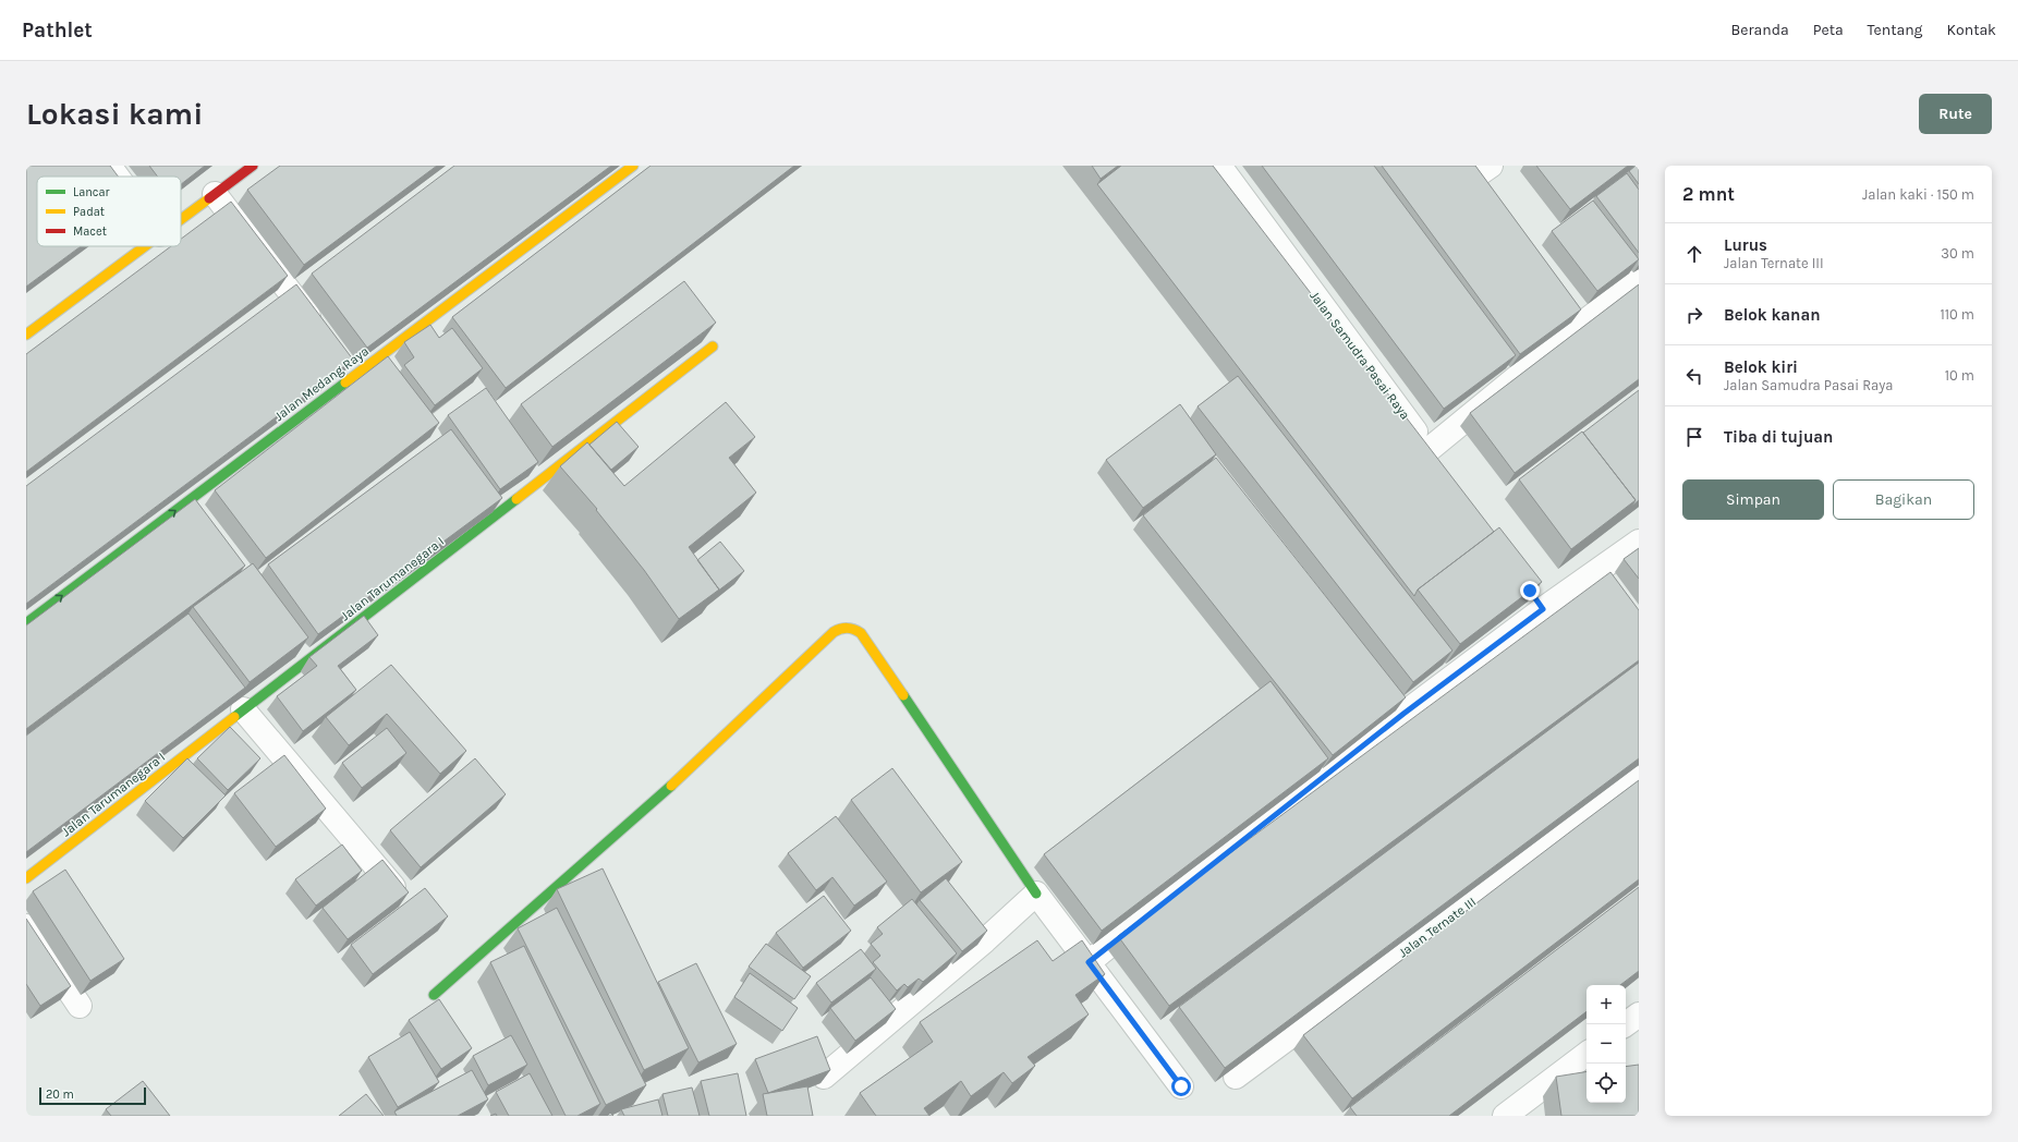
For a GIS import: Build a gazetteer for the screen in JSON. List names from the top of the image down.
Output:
{
  "streets": {
    "street": [
      "Jalan Samudra Pasai Raya",
      "Jalan Medang Raya",
      "Jalan Tarumanegara I",
      "Jalan Ternate III"
    ]
  },
  "legend": ["Lancar", "Padat", "Macet"],
  "scale_bar": "20 m",
  "page": {
    "header": "Pathlet",
    "nav": [
      "Beranda",
      "Peta",
      "Tentang",
      "Kontak"
    ],
    "buttons": [
      "Rute",
      ["Simpan", "Bagikan"]
    ],
    "title": "Lokasi kami",
    "heading": ["2 mnt", "Jalan kaki · 150 m"],
    "list": [
      ["Lurus", "Jalan Ternate III", "30 m"],
      ["Belok kanan", "110 m"],
      ["Belok kiri", "Jalan Samudra Pasai Raya", "10 m"],
      "Tiba di tujuan"
    ],
    "map_buttons": ["+", "−"],
    "scale": "20 m"
  }
}
